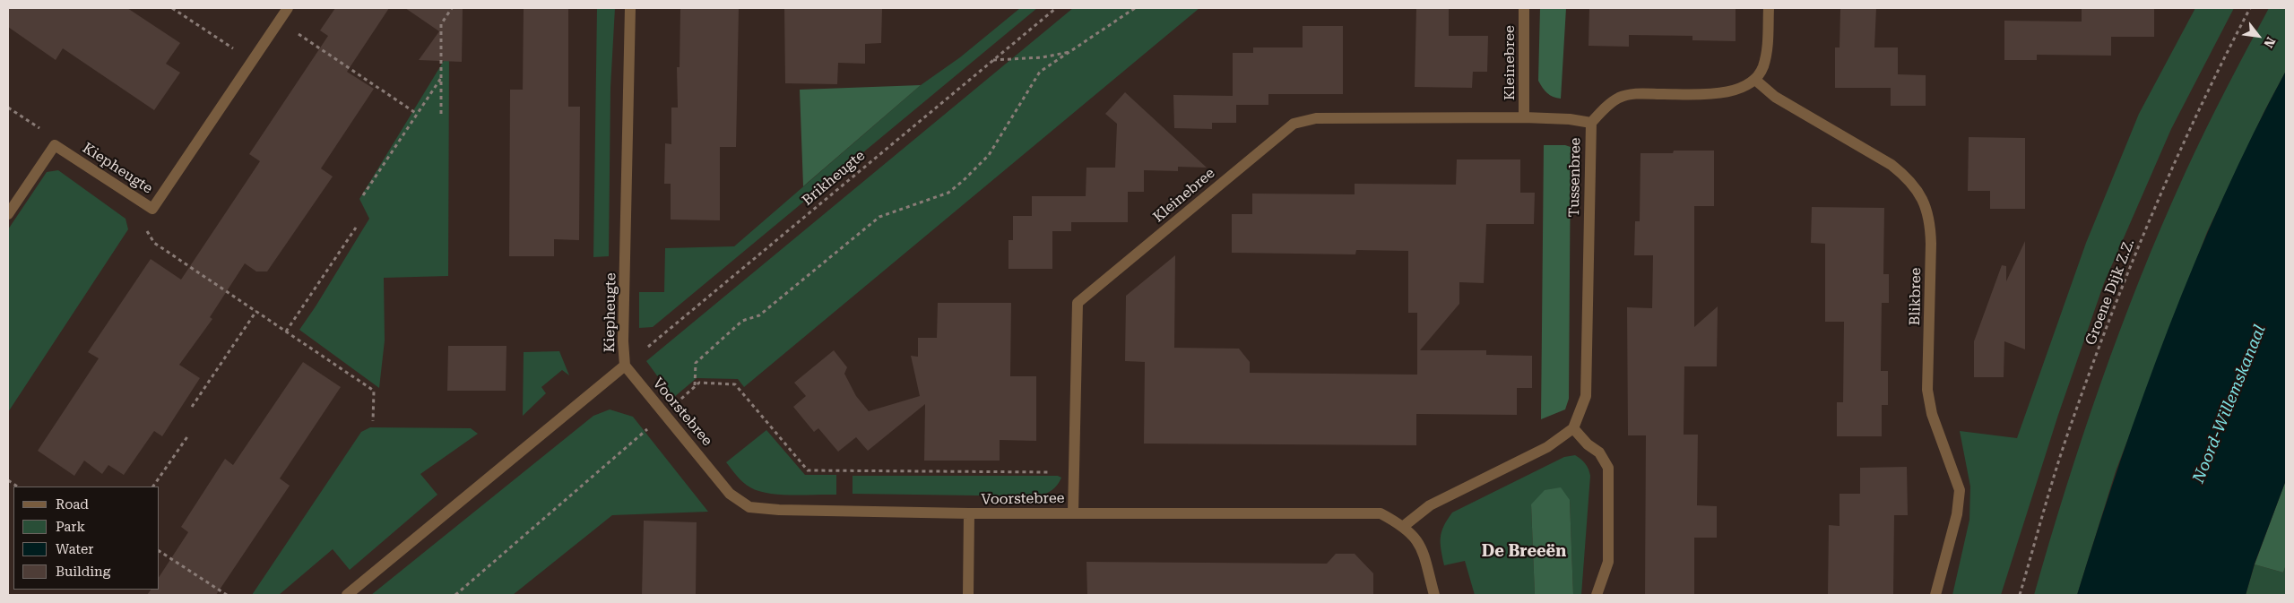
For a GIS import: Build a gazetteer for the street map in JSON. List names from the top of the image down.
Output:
{
  "streets": {
    "street": [
      "Kleinebree",
      "Kiepheugte",
      "Tussenbree",
      "Blikbree",
      "Voorstebree"
    ],
    "path": ["Brikheugte", "Groene Dijk Z.Z."]
  },
  "crossings": [
    ["Kleinebree", "Tussenbree"],
    ["Kleinebree", "Voorstebree"],
    ["Kiepheugte", "Brikheugte"],
    ["Kiepheugte", "Voorstebree"],
    ["Tussenbree", "Blikbree"],
    ["Brikheugte", "Voorstebree"]
  ],
  "districts": ["De Breeën"],
  "water": ["Noord-Willemskanaal"],
  "legend": [
    "Road",
    "Park",
    "Water",
    "Building"
  ],
  "north": "bottom right"
}
